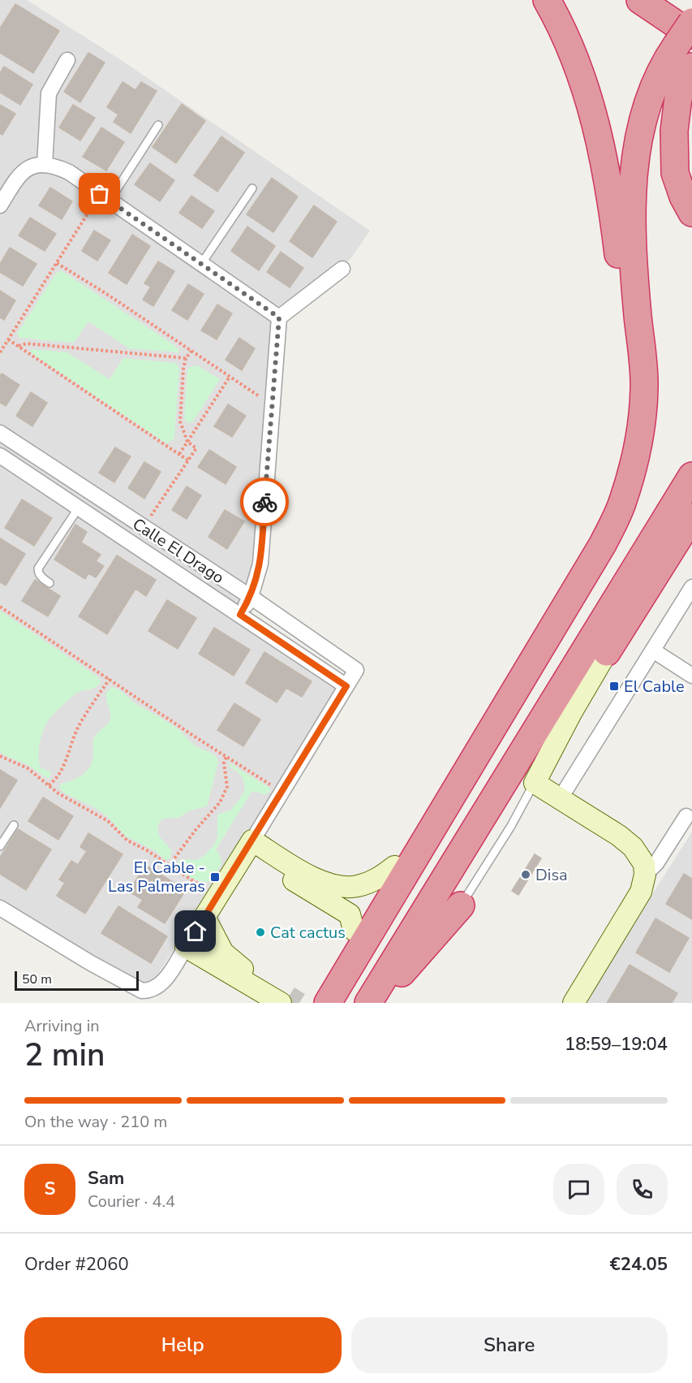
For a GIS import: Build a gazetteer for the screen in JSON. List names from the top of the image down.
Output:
{
  "streets": {
    "street": ["Calle El Drago"]
  },
  "places": {
    "transit": ["El Cable", "El Cable - Las Palmeras"],
    "other": ["Disa", "Cat cactus"]
  },
  "scale_bar": "50 m",
  "page": {
    "scale": "50 m",
    "heading": ["2 min", "Arriving in", "18:59–19:04"],
    "panel": [
      "Sam",
      "Courier · 4.4",
      "Order #2060",
      "€24.05"
    ],
    "bar": "On the way · 210 m",
    "round": "S",
    "buttons": ["Help", "Share"]
  }
}
